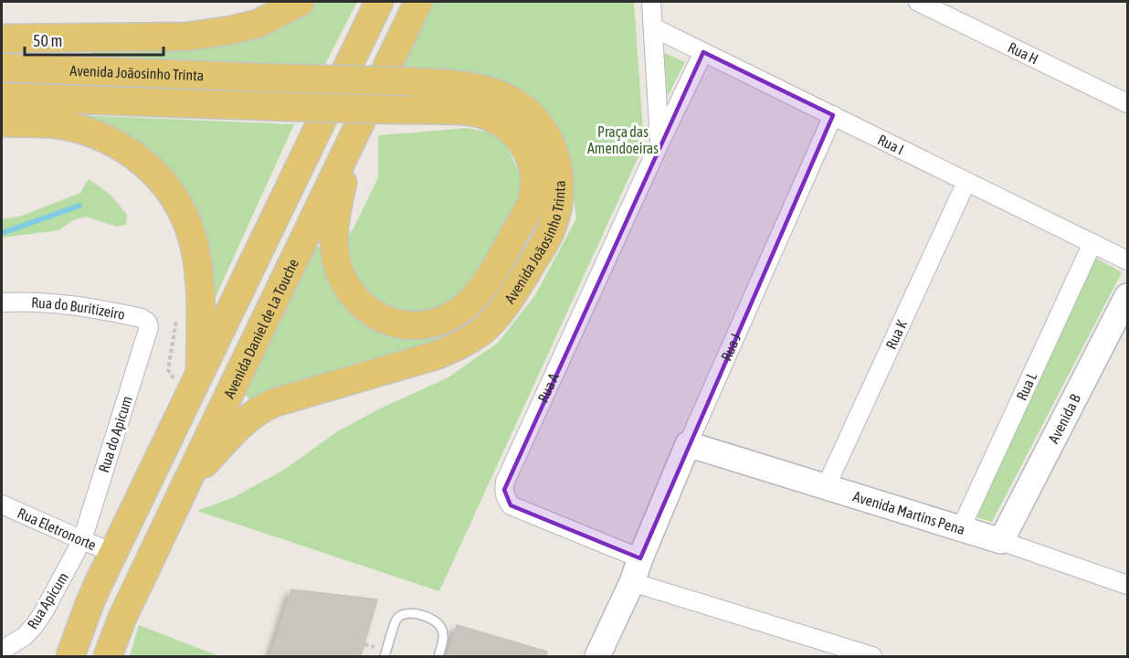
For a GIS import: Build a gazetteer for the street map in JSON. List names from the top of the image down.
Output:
{
  "streets": {
    "main road": ["Avenida Joãosinho Trinta", "Avenida Daniel de La Touche"],
    "street": [
      "Rua H",
      "Rua I",
      "Rua do Buritizeiro",
      "Rua K",
      "Rua J",
      "Rua L",
      "Rua A",
      "Avenida B",
      "Rua do Apicum",
      "Avenida Martins Pena",
      "Rua Eletronorte",
      "Rua Apicum"
    ]
  },
  "crossings": [
    ["Avenida Joãosinho Trinta", "Avenida Daniel de La Touche"],
    ["Rua I", "Rua K"],
    ["Rua I", "Rua J"],
    ["Rua I", "Rua L"],
    ["Rua I", "Rua A"],
    ["Rua do Buritizeiro", "Rua do Apicum"],
    ["Rua K", "Avenida Martins Pena"],
    ["Rua J", "Rua A"],
    ["Rua J", "Avenida Martins Pena"],
    ["Rua L", "Avenida Martins Pena"],
    ["Avenida B", "Avenida Martins Pena"],
    ["Rua do Apicum", "Rua Eletronorte"],
    ["Rua do Apicum", "Rua Apicum"],
    ["Rua Eletronorte", "Rua Apicum"]
  ],
  "parks": ["Praça das Amendoeiras"],
  "scale_bar": "50 m"
}
